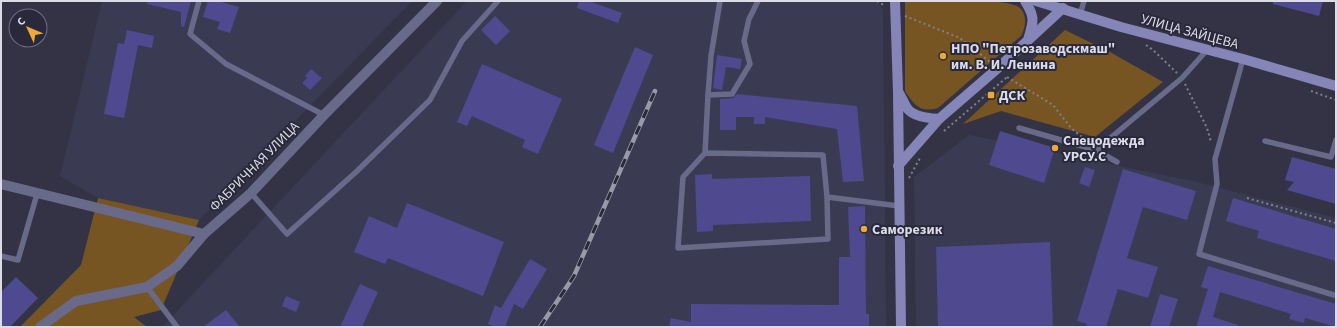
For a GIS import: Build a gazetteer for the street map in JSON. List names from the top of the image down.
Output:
{
  "streets": {
    "main road": ["УЛИЦА ЗАЙЦЕВА"],
    "street": ["ФАБРИЧНАЯ УЛИЦА"]
  },
  "places": {
    "other": ["НПО \"Петрозаводскмаш\" им. В. И. Ленина", "Спецодежда УРСУ.С", "Саморезик"],
    "transit": ["ДСК"]
  },
  "north": "top left"
}
